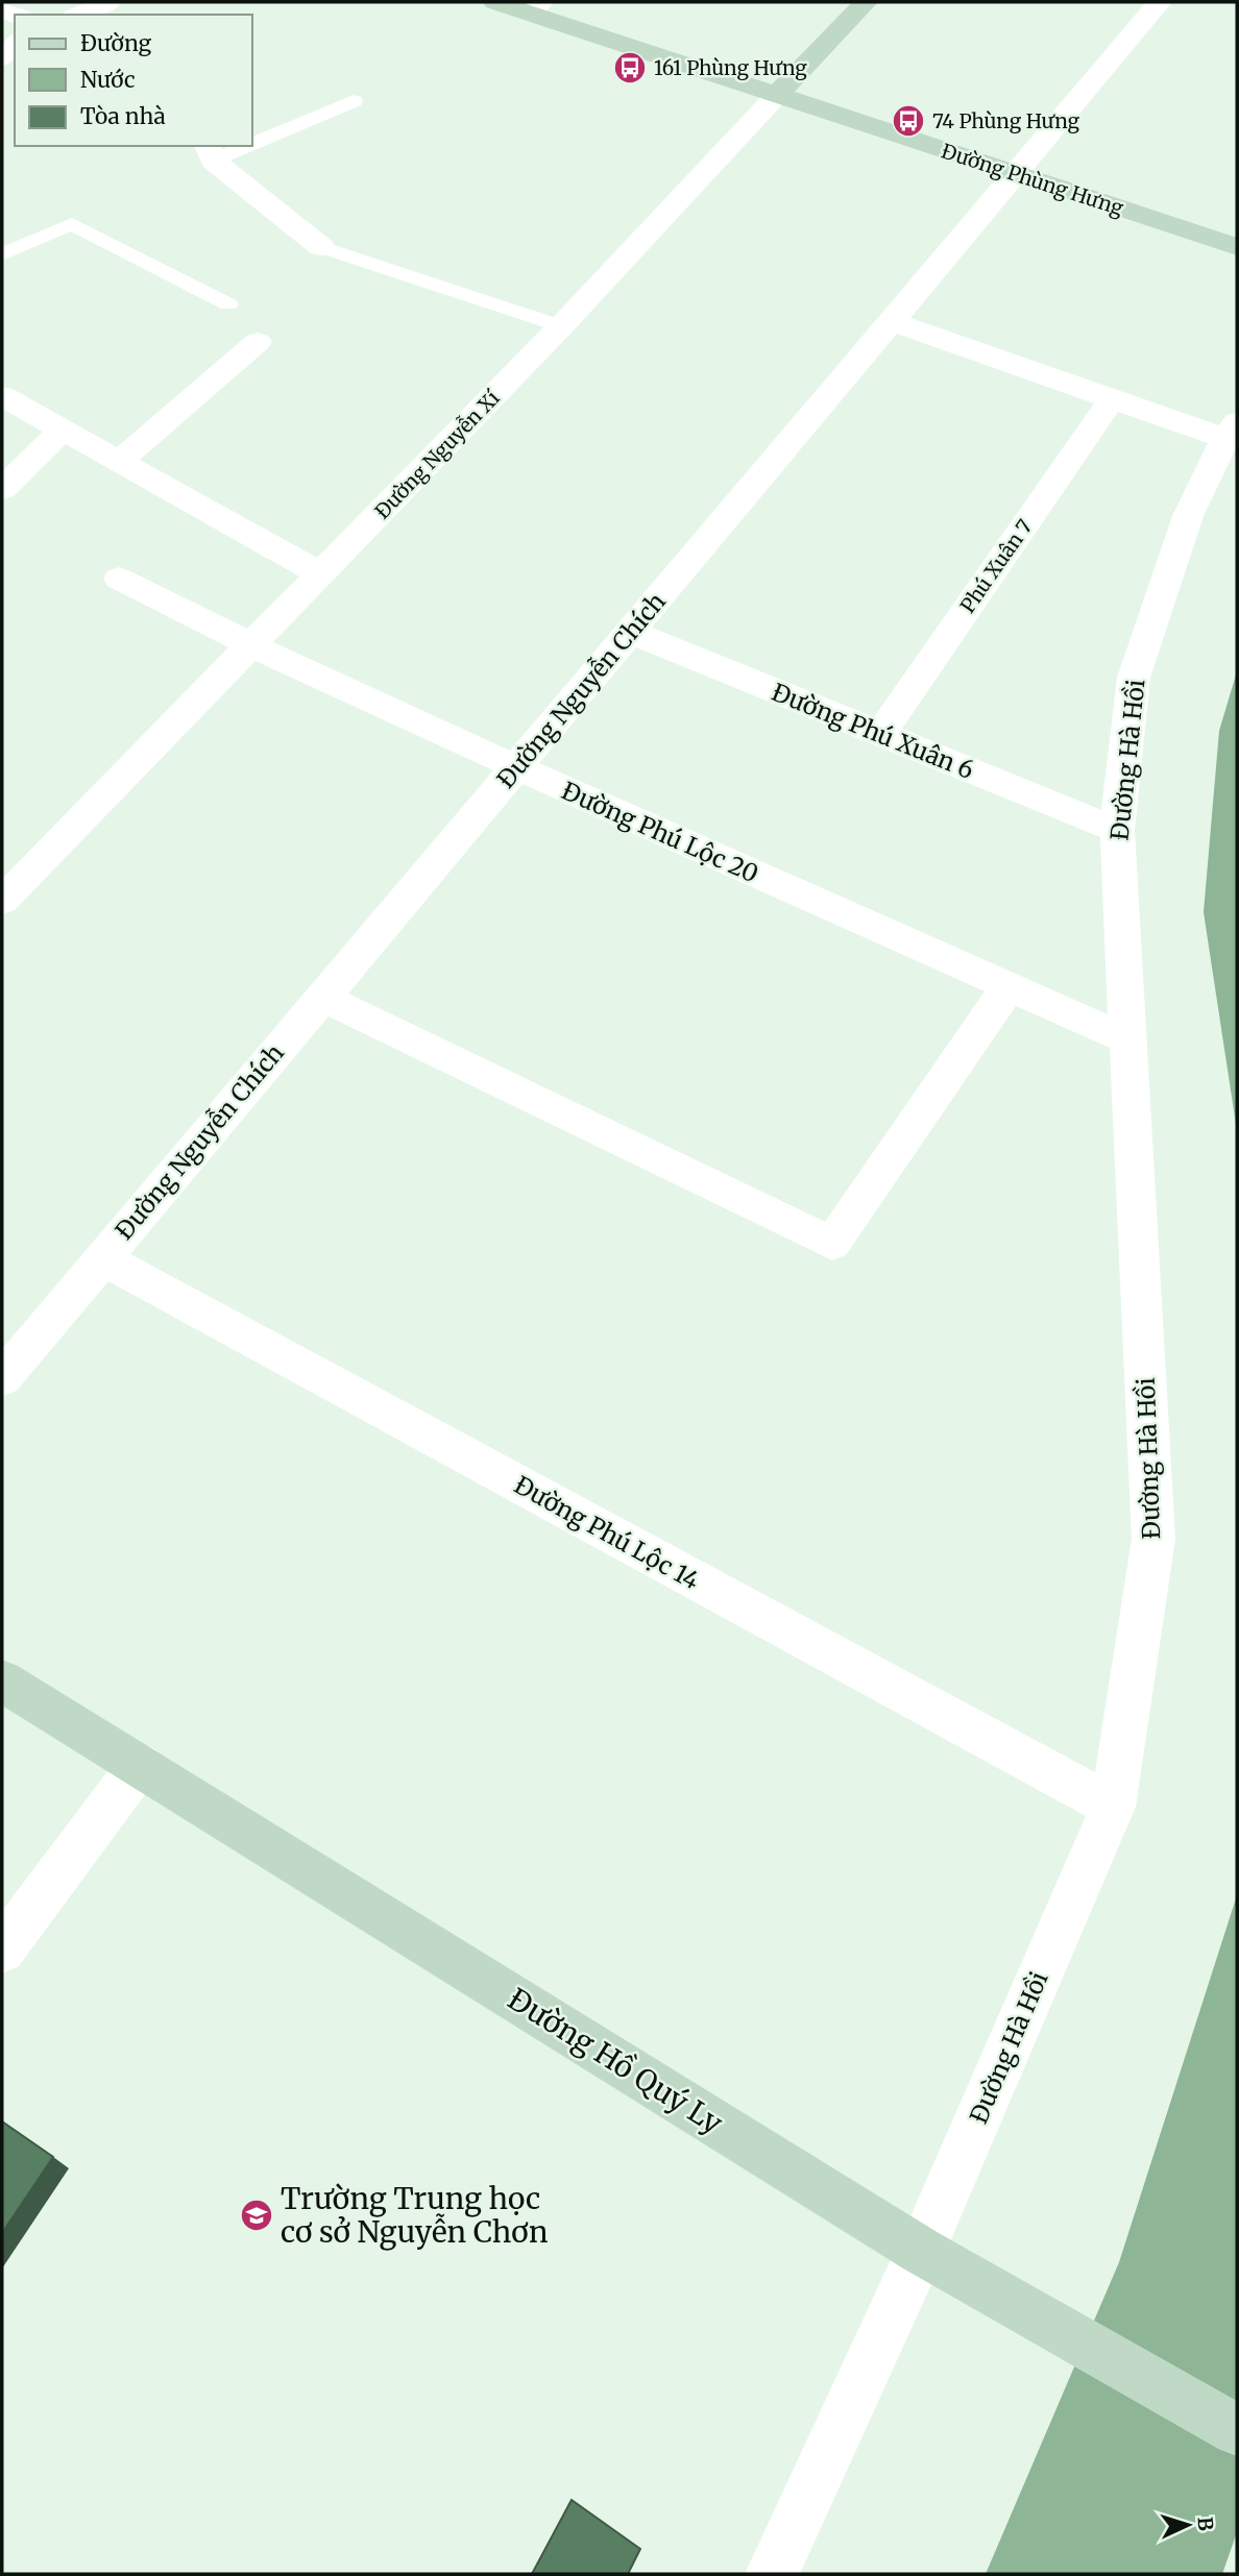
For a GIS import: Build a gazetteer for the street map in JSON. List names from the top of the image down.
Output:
{
  "streets": {
    "street": [
      "Đường Phùng Hưng",
      "Đường Nguyễn Xí",
      "Phú Xuân 7",
      "Đường Nguyễn Chích",
      "Đường Phú Xuân 6",
      "Đường Hà Hồi",
      "Đường Phú Lộc 20",
      "Đường Phú Lộc 14",
      "Đường Hồ Quý Ly"
    ]
  },
  "crossings": [
    ["Đường Phùng Hưng", "Đường Nguyễn Xí"],
    ["Đường Phùng Hưng", "Đường Nguyễn Chích"],
    ["Đường Nguyễn Xí", "Đường Phú Lộc 20"],
    ["Phú Xuân 7", "Đường Phú Xuân 6"],
    ["Đường Nguyễn Chích", "Đường Phú Xuân 6"],
    ["Đường Nguyễn Chích", "Đường Phú Lộc 20"],
    ["Đường Nguyễn Chích", "Đường Phú Lộc 14"],
    ["Đường Phú Xuân 6", "Đường Hà Hồi"],
    ["Đường Hà Hồi", "Đường Phú Lộc 20"],
    ["Đường Hà Hồi", "Đường Phú Lộc 14"],
    ["Đường Hà Hồi", "Đường Hồ Quý Ly"]
  ],
  "places": {
    "bus stop": ["161 Phùng Hưng", "74 Phùng Hưng"],
    "school or university": ["Trường Trung học cơ sở Nguyễn Chơn"]
  },
  "legend": ["Đường", "Nước", "Tòa nhà"],
  "north": "right"
}
